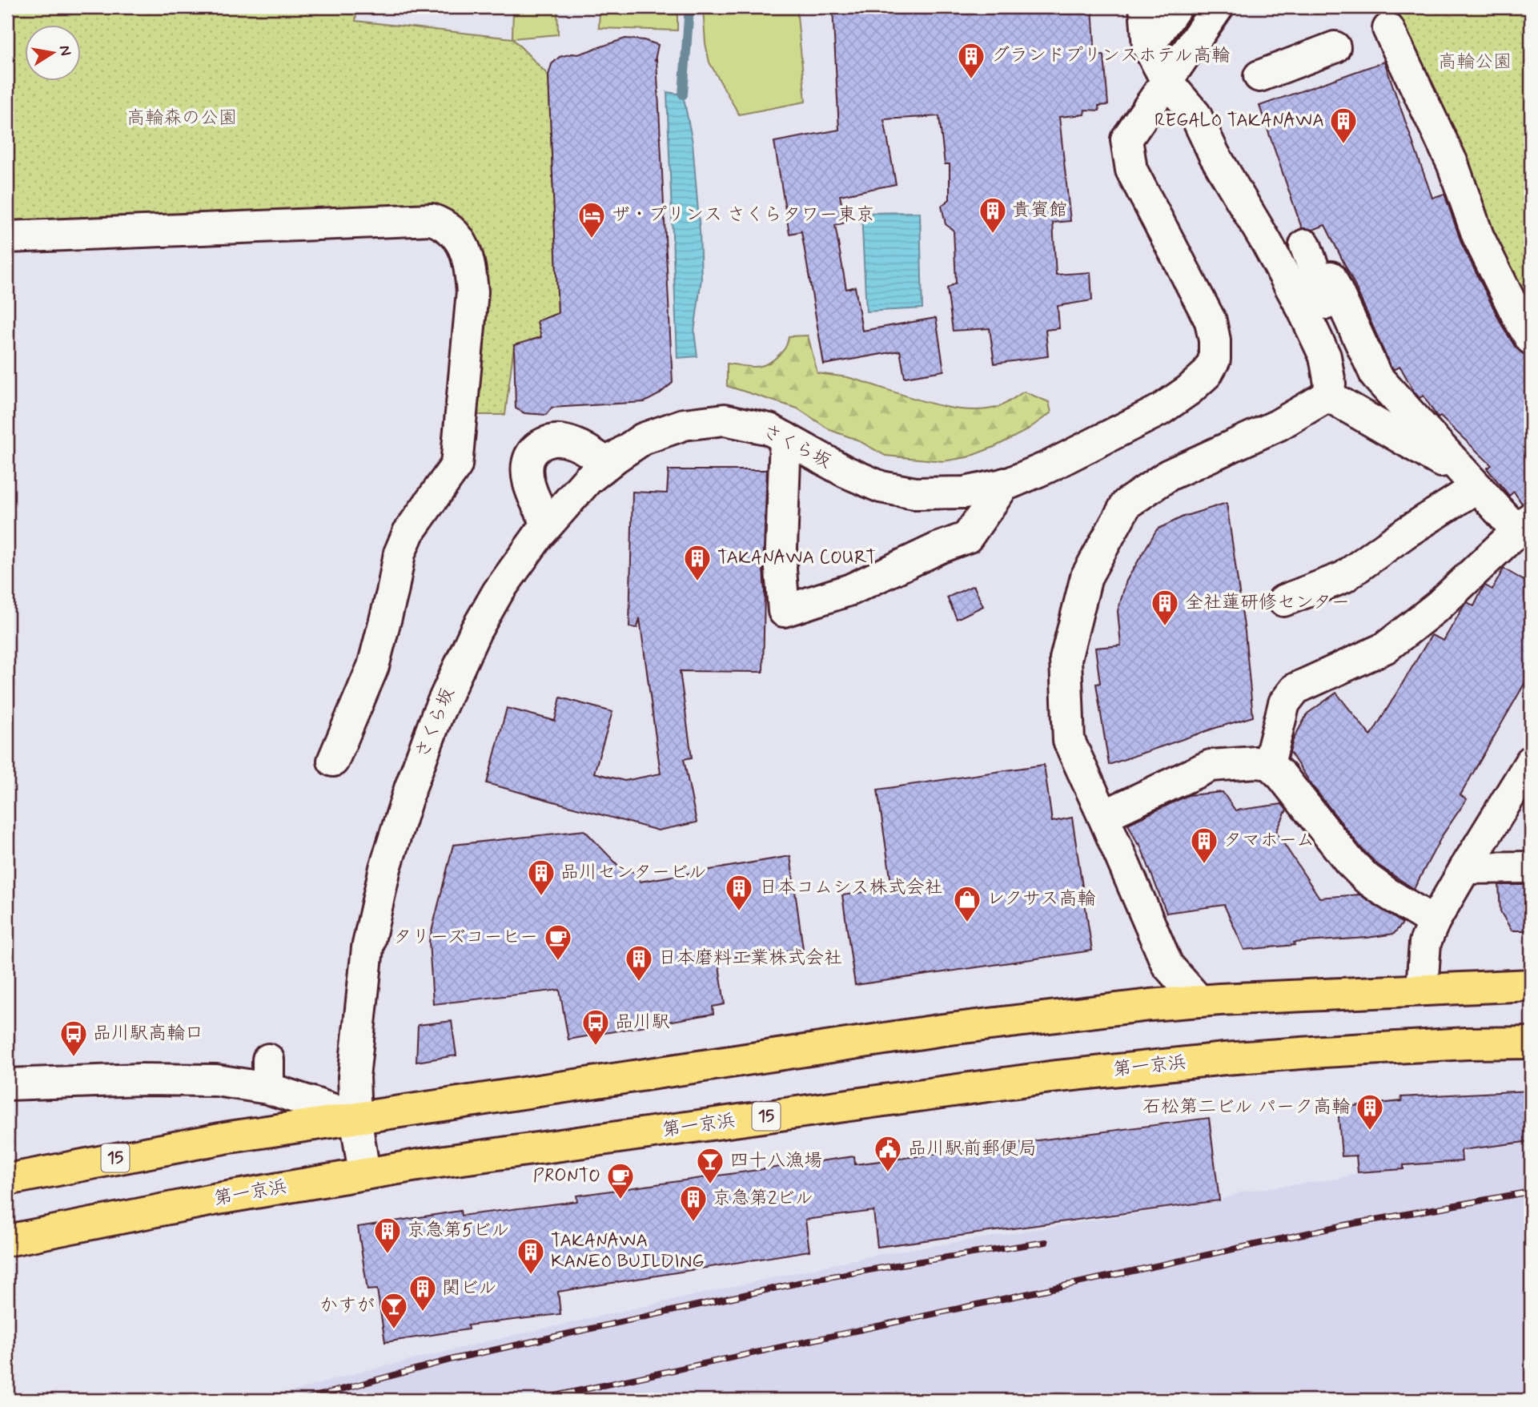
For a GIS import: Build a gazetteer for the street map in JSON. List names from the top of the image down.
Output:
{
  "streets": {
    "highway": ["第一京浜", "15"],
    "street": ["さくら坂"]
  },
  "crossings": [
    ["さくら坂", "第一京浜"],
    ["さくら坂", "15"]
  ],
  "parks": ["高輪公園", "高輪森の公園"],
  "places": {
    "building": [
      "グランドプリンスホテル高輪",
      "REGALO TAKANAWA",
      "貴賓館",
      "TAKANAWA COURT",
      "全社蓮研修センター",
      "タマホーム",
      "品川センタービル",
      "日本コムシス株式会社",
      "日本磨料工業株式会社",
      "石松第二ビル パーク高輪",
      "京急第2ビル",
      "京急第5ビル",
      "TAKANAWA KANEO BUILDING",
      "関ビル"
    ],
    "hotel": ["ザ・プリンス さくらタワー東京"],
    "shop": ["レクサス高輪"],
    "cafe": ["タリーズコーヒー", "PRONTO"],
    "bus stop": ["品川駅", "品川駅高輪口"],
    "public building": ["品川駅前郵便局"],
    "bar": ["四十八漁場", "かすが"]
  },
  "north": "right"
}
